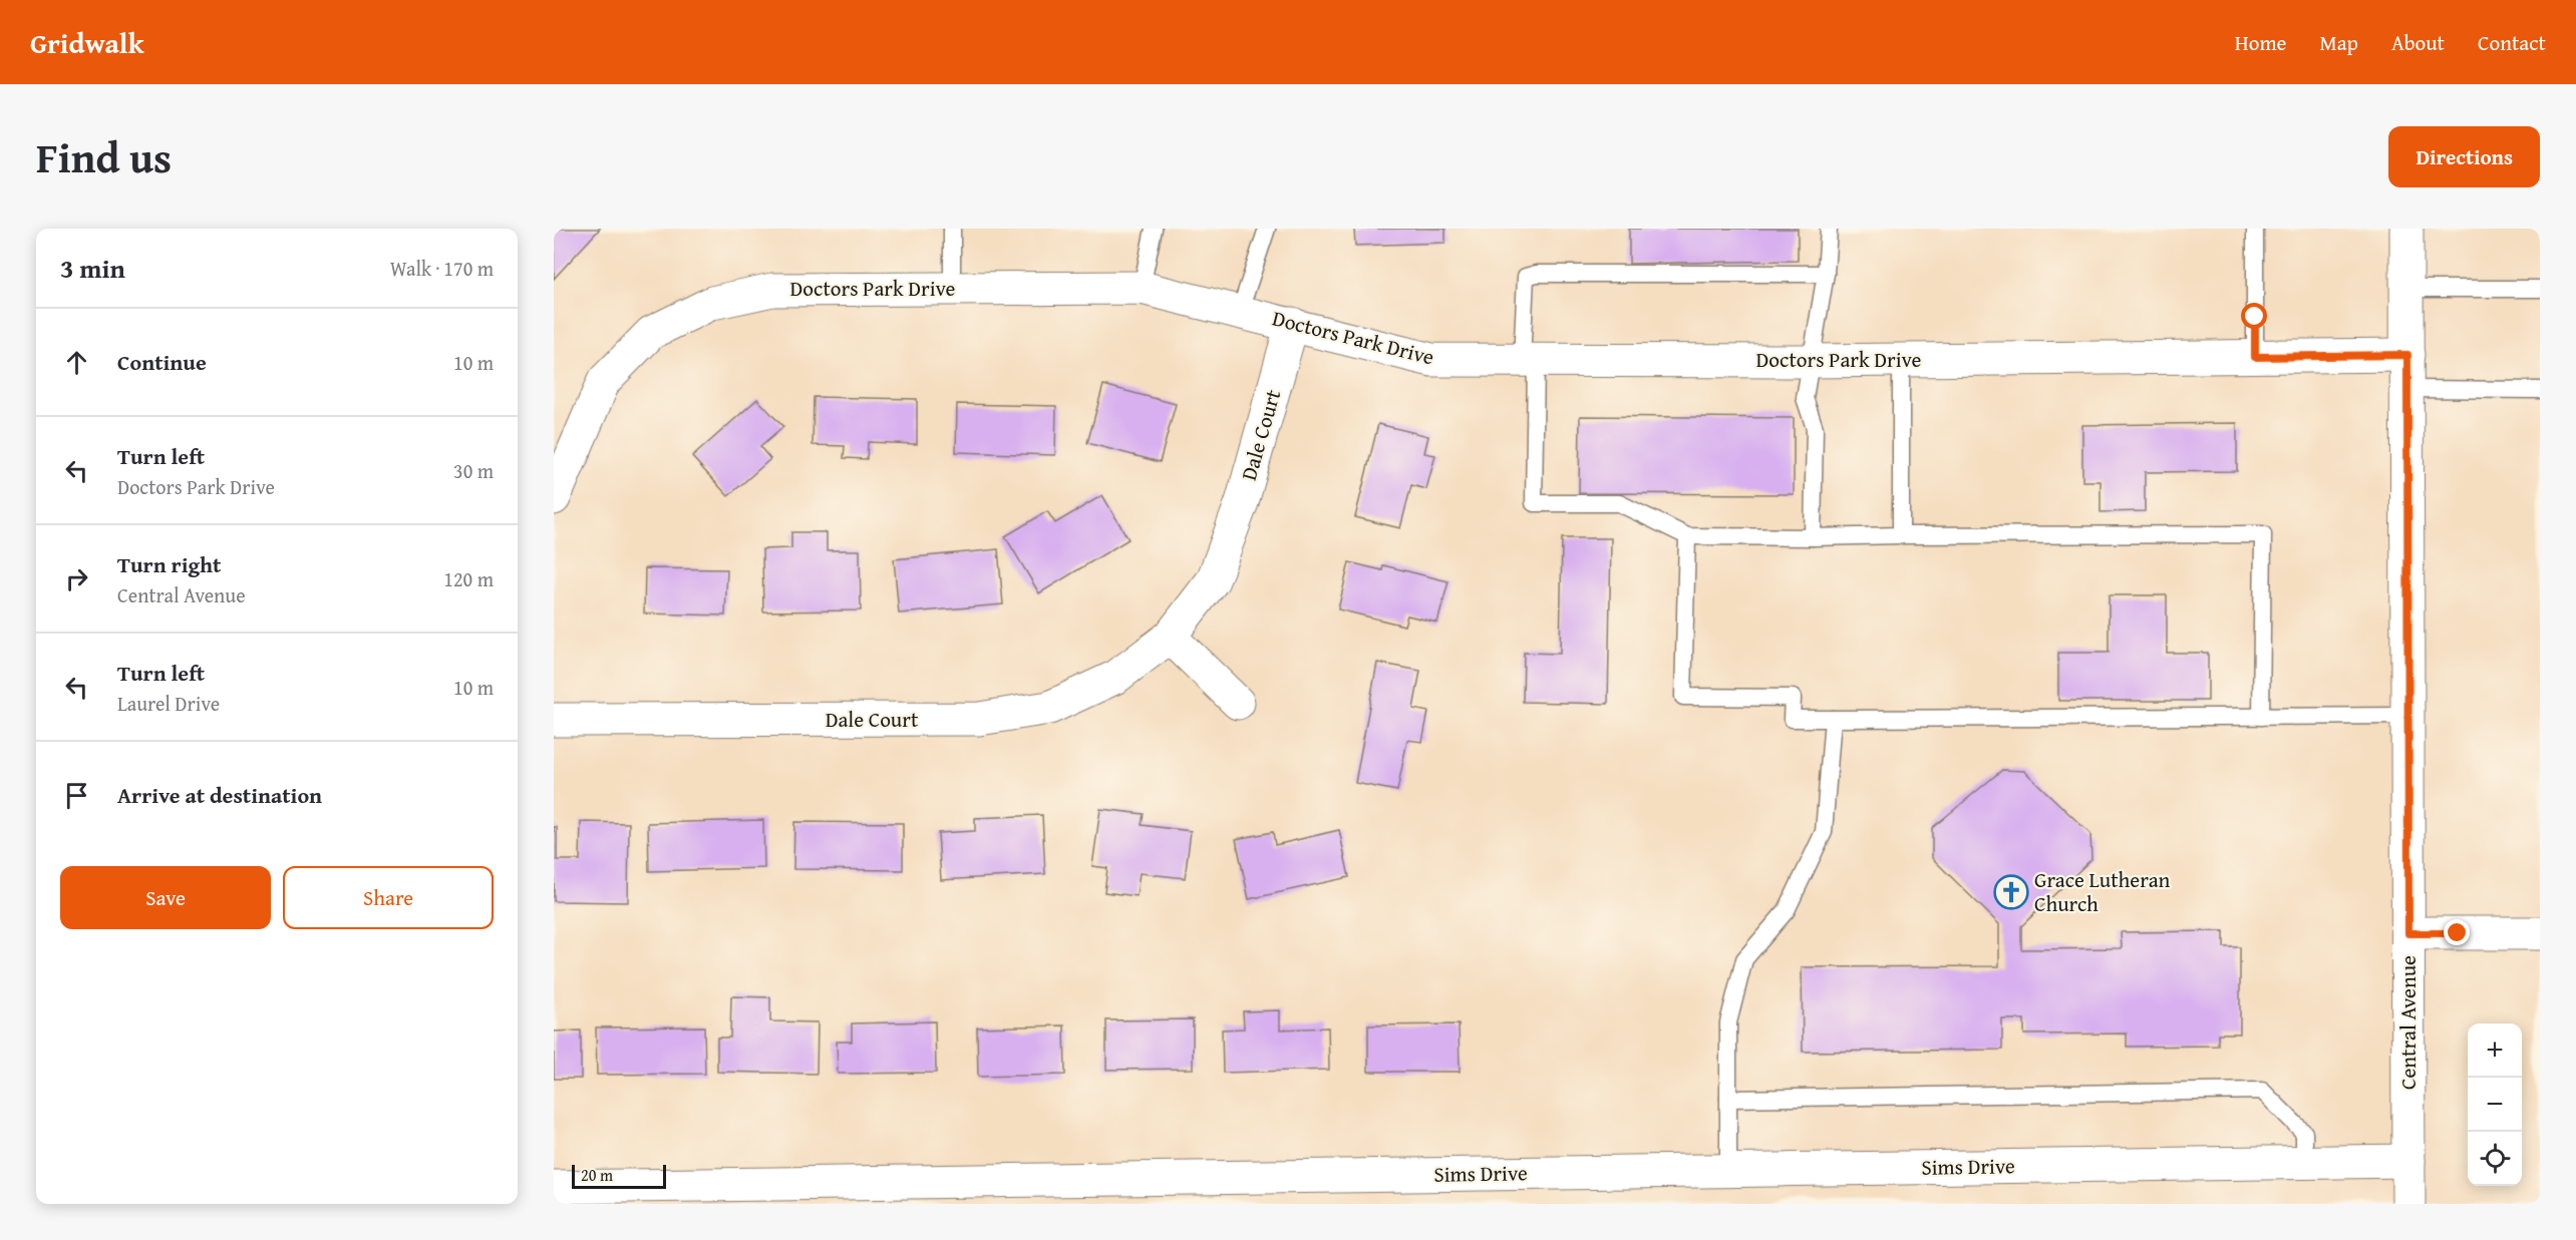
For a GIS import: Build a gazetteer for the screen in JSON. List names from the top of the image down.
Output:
{
  "streets": {
    "street": [
      "Doctors Park Drive",
      "Dale Court",
      "Central Avenue",
      "Sims Drive"
    ]
  },
  "crossings": [
    ["Doctors Park Drive", "Dale Court"],
    ["Doctors Park Drive", "Central Avenue"],
    ["Central Avenue", "Sims Drive"]
  ],
  "places": {
    "church": ["Grace Lutheran Church"]
  },
  "scale_bar": "20 m",
  "page": {
    "header": "Gridwalk",
    "nav": [
      "Home",
      "Map",
      "About",
      "Contact"
    ],
    "title": "Find us",
    "buttons": [
      "Directions",
      ["Save", "Share"]
    ],
    "heading": ["3 min", "Walk · 170 m"],
    "list": [
      ["Continue", "10 m"],
      ["Turn left", "Doctors Park Drive", "30 m"],
      ["Turn right", "Central Avenue", "120 m"],
      ["Turn left", "Laurel Drive", "10 m"],
      "Arrive at destination"
    ],
    "map_buttons": ["+", "−"],
    "scale": "20 m"
  }
}
